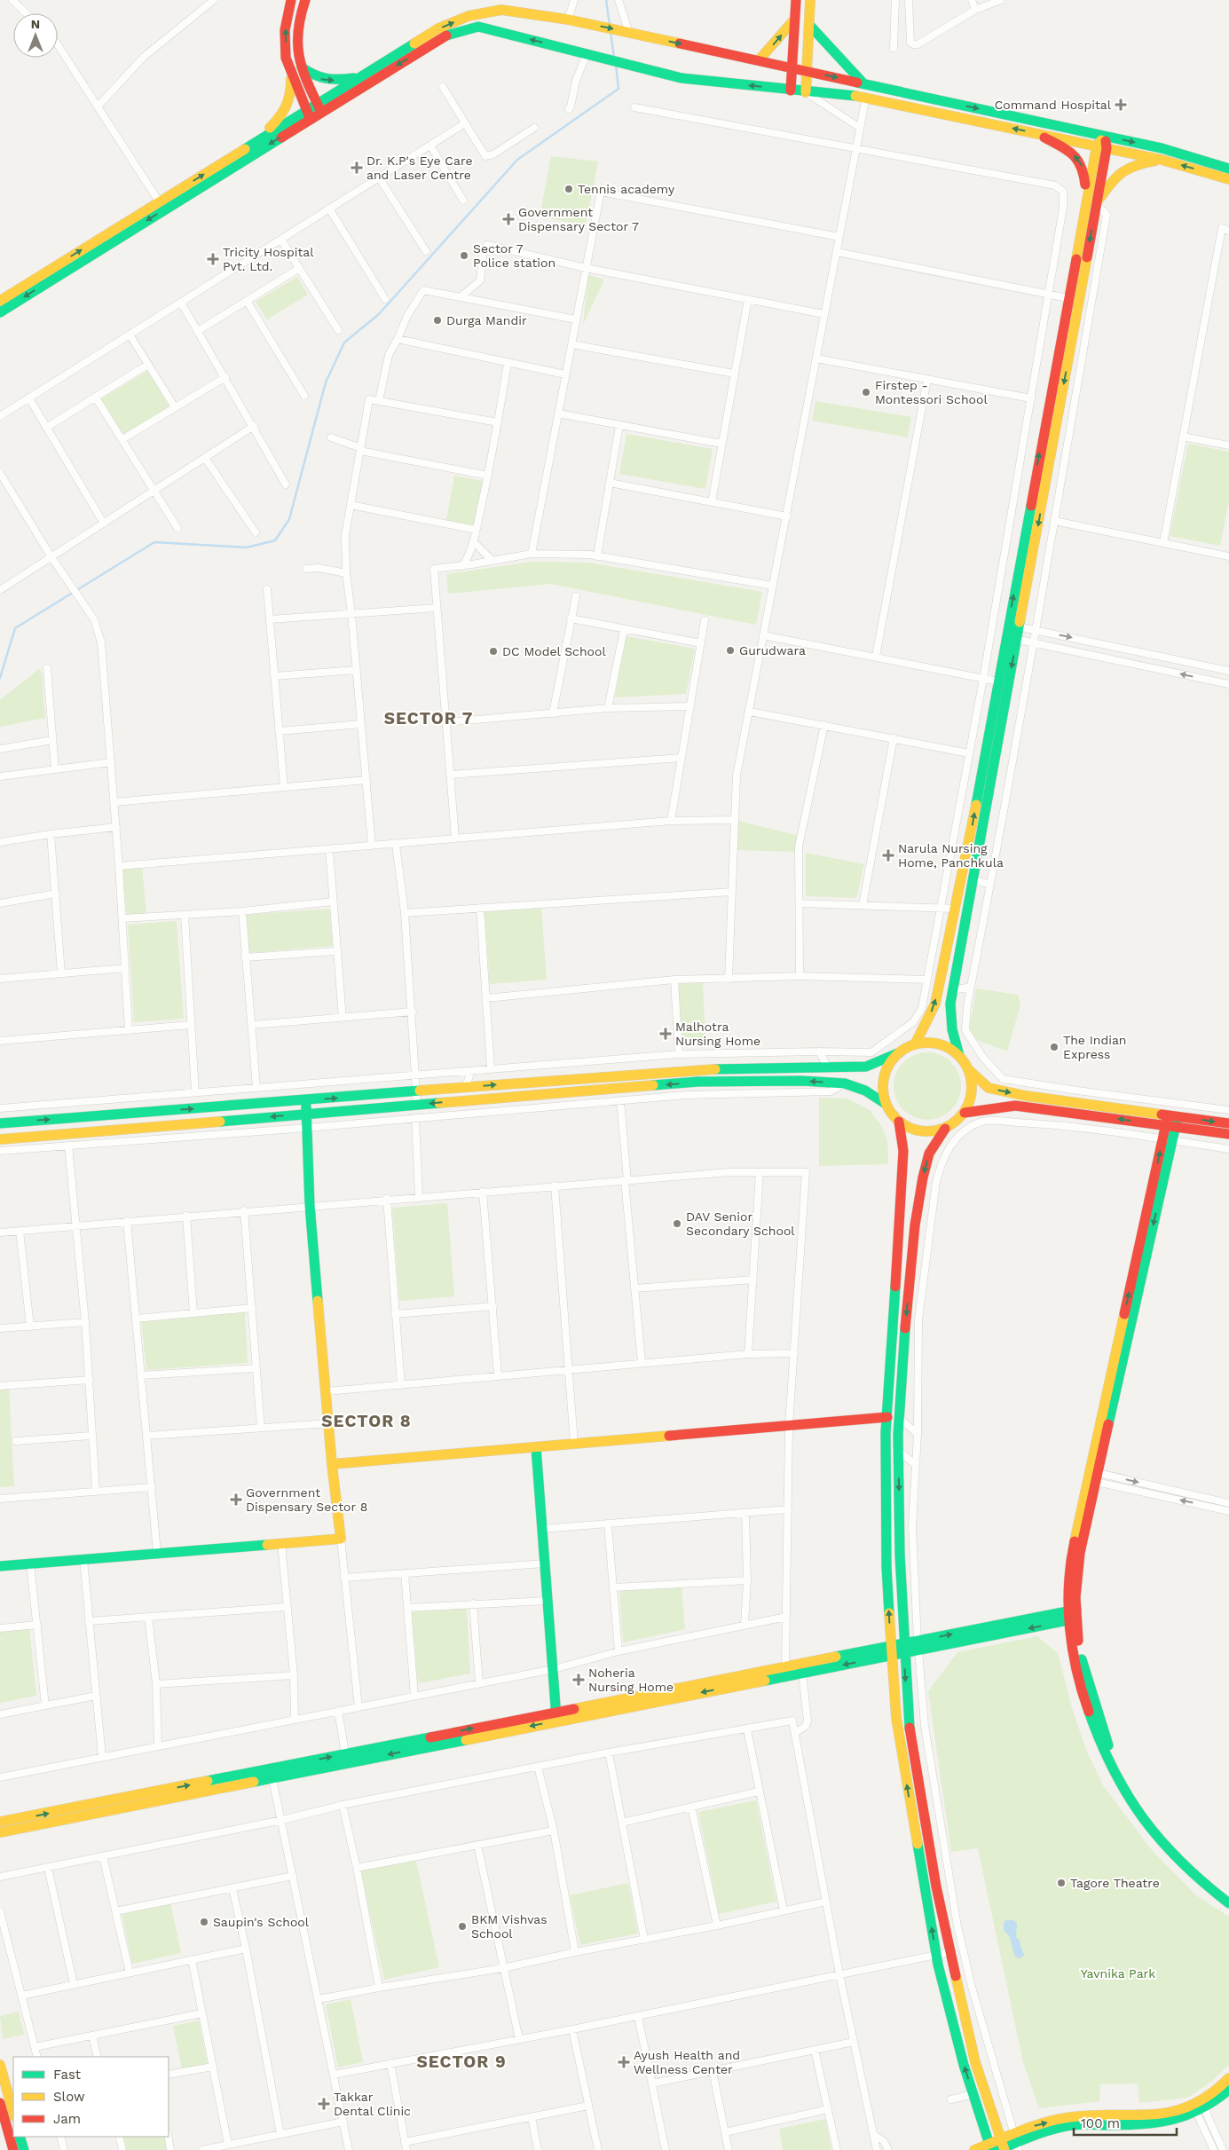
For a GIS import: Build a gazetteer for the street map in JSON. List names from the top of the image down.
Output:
{
  "districts": ["SECTOR 7", "SECTOR 8", "SECTOR 9"],
  "parks": ["Yavnika Park"],
  "places": {
    "health": [
      "Command Hospital",
      "Dr. K.P's Eye Care and Laser Centre",
      "Government Dispensary Sector 7",
      "Tricity Hospital Pvt. Ltd.",
      "Narula Nursing Home, Panchkula",
      "Malhotra Nursing Home",
      "Government Dispensary Sector 8",
      "Noheria Nursing Home",
      "Ayush Health and Wellness Center",
      "Takkar Dental Clinic"
    ],
    "other": [
      "Tennis academy",
      "Sector 7 Police station",
      "Durga Mandir",
      "Firstep - Montessori School",
      "Gurudwara",
      "DC Model School",
      "The Indian Express",
      "DAV Senior Secondary School",
      "Tagore Theatre",
      "Saupin's School",
      "BKM Vishvas School"
    ]
  },
  "legend": ["Fast", "Slow", "Jam"],
  "scale_bar": "100 m",
  "north": "top"
}
